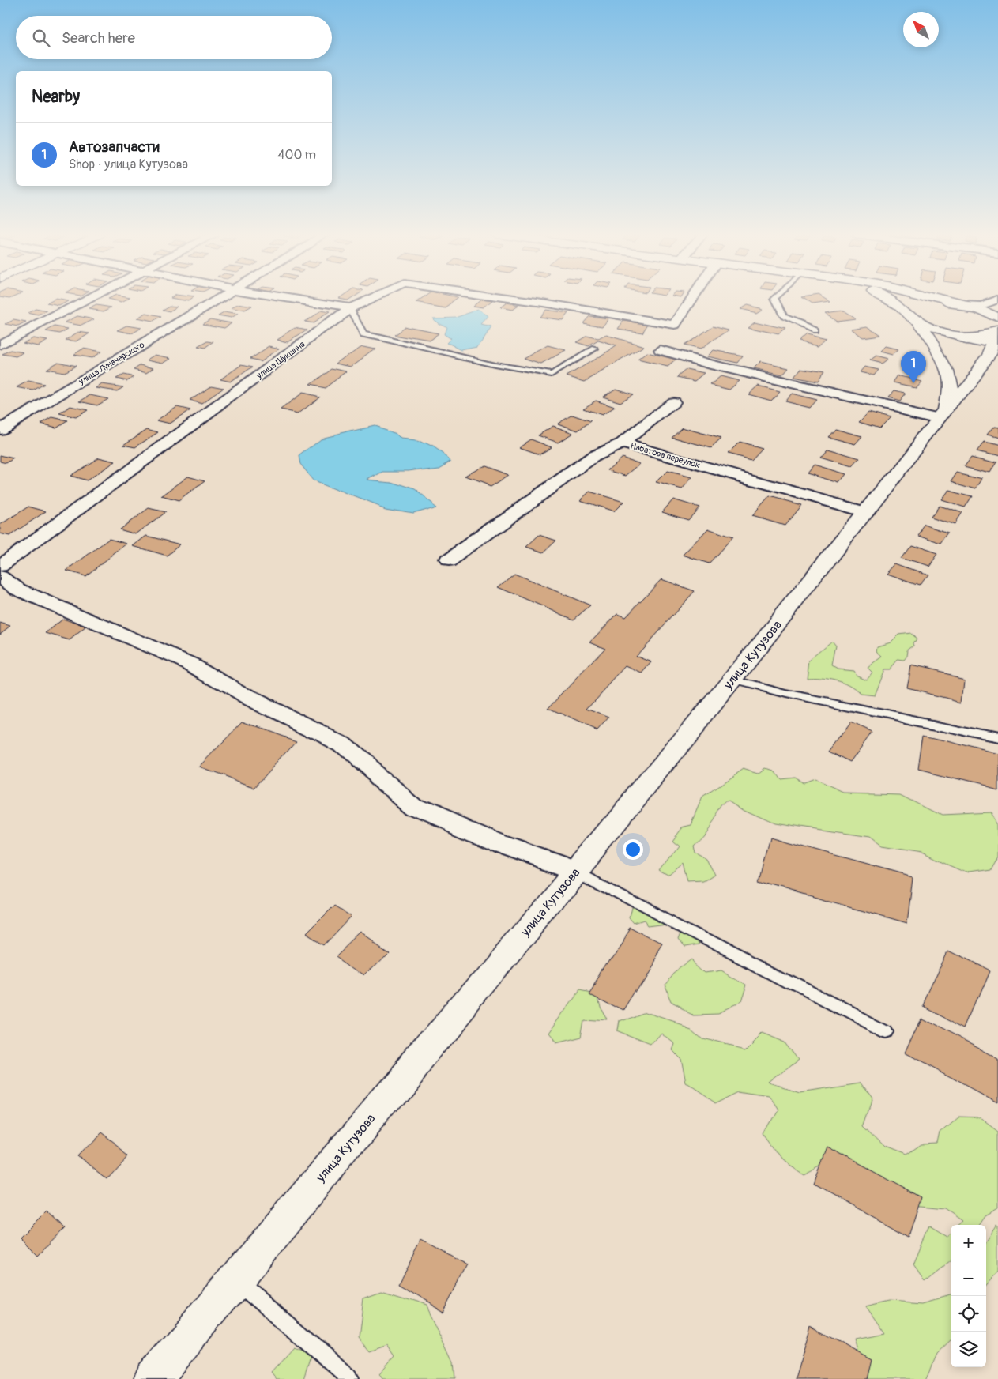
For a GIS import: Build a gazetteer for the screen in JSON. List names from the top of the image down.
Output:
{
  "streets": {
    "main road": ["улица Кутузова"],
    "street": ["улица Шукшина", "улица Луначарского", "Набатова переулок"]
  },
  "crossings": [
    ["Набатова переулок", "улица Кутузова"]
  ],
  "north": "top left",
  "page": {
    "search": "Search here",
    "heading": "Nearby",
    "list": [
      {
        "mark": "1",
        "name": "Автозапчасти",
        "note": "Shop · улица Кутузова",
        "value": "400 m"
      }
    ],
    "pins": "1",
    "map_buttons": ["+", "−"]
  }
}
